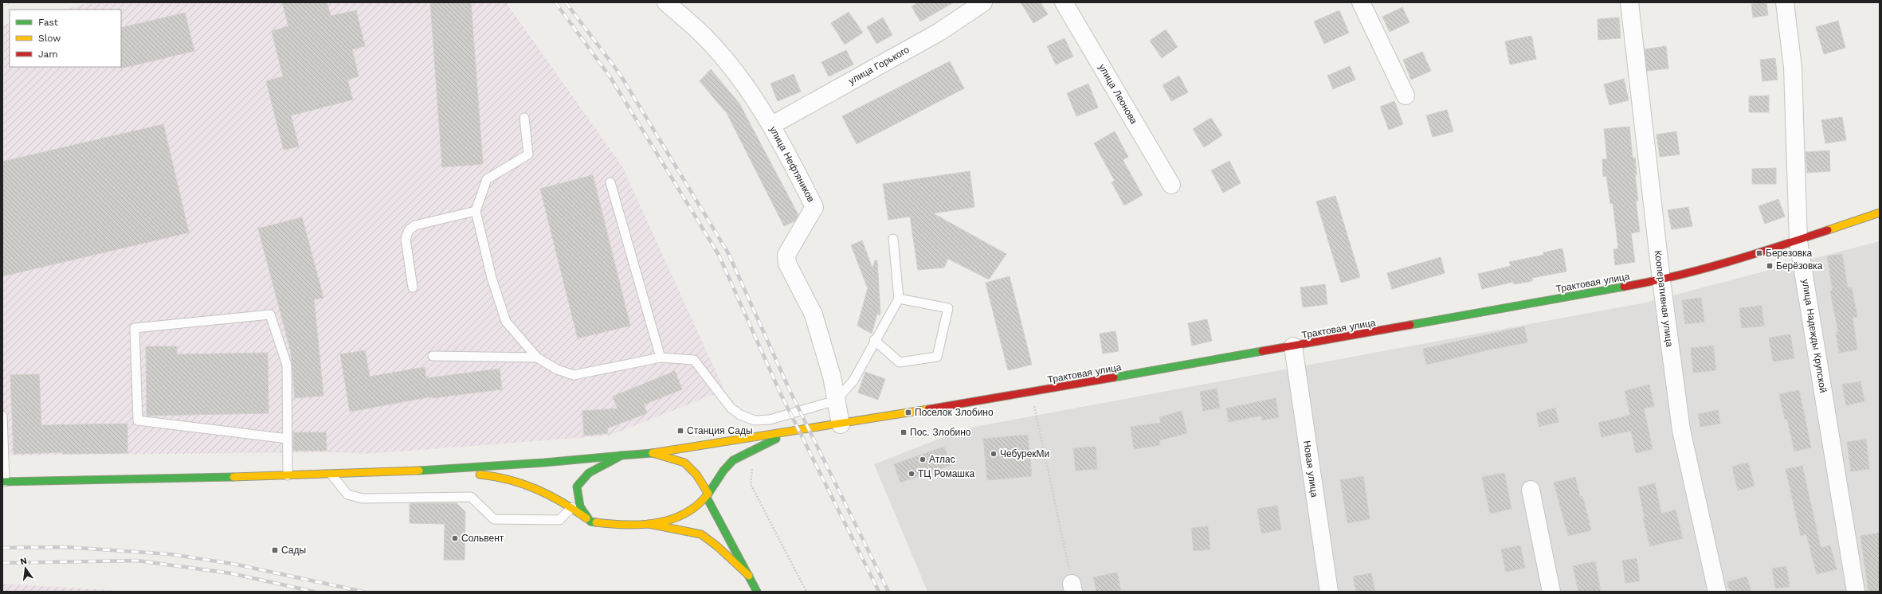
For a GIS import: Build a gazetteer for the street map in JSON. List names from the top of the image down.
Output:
{
  "streets": {
    "main road": ["Трактовая улица"],
    "street": [
      "улица Горького",
      "улица Леонова",
      "улица Нефтяников",
      "Кооперативная улица",
      "улица Надежды Крупской",
      "Новая улица"
    ]
  },
  "crossings": [
    ["улица Горького", "улица Нефтяников"],
    ["улица Нефтяников", "Трактовая улица"],
    ["Трактовая улица", "Кооперативная улица"],
    ["Трактовая улица", "улица Надежды Крупской"],
    ["Трактовая улица", "Новая улица"]
  ],
  "places": {
    "transit": [
      "Березовка",
      "Берёзовка",
      "Поселок Злобино",
      "Станция Сады",
      "Пос. Злобино",
      "Сады"
    ],
    "other": [
      "ЧебурекМи",
      "Атлас",
      "ТЦ Ромашка",
      "Сольвент"
    ]
  },
  "legend": ["Fast", "Slow", "Jam"],
  "north": "top"
}
